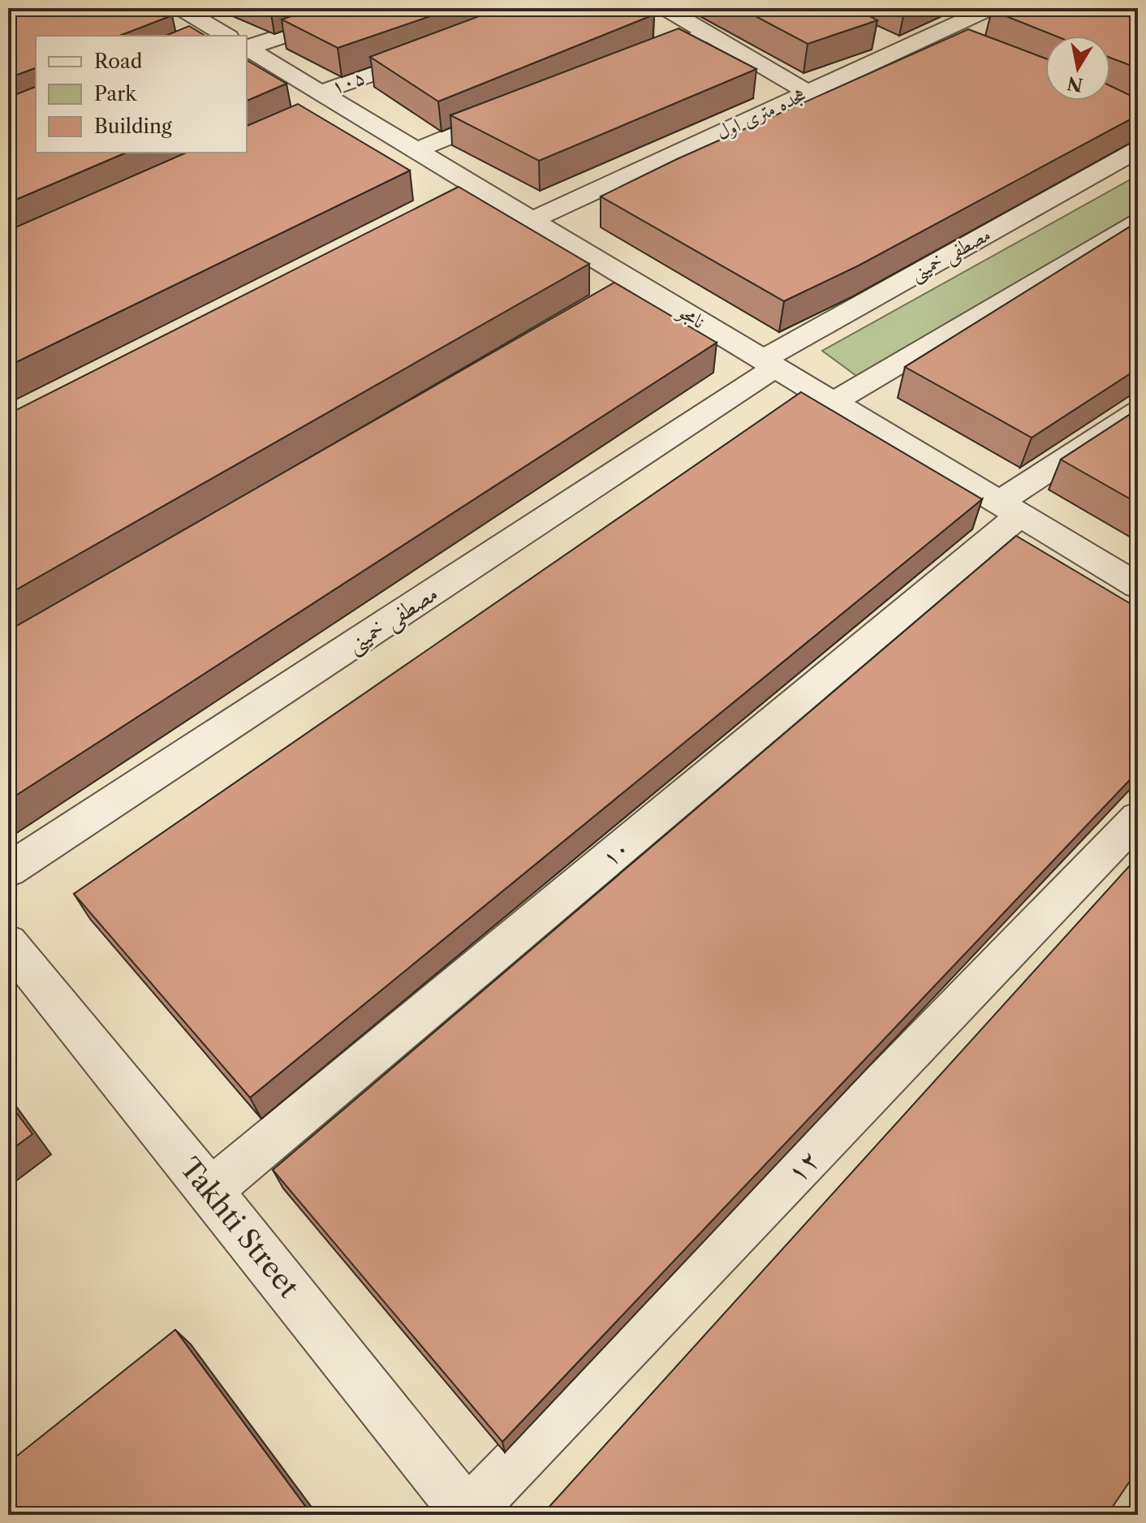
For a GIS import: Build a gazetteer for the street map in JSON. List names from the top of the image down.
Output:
{
  "streets": {
    "street": [
      "۱۰۵",
      "هجده متری اول",
      "مصطفی خمینی",
      "نامجو",
      "۱۰",
      "۱۲",
      "Takhti Street"
    ]
  },
  "crossings": [
    ["۱۰۵", "نامجو"],
    ["هجده متری اول", "نامجو"],
    ["مصطفی خمینی", "نامجو"],
    ["نامجو", "۱۰"],
    ["۱۰", "Takhti Street"],
    ["۱۲", "Takhti Street"]
  ],
  "legend": ["Road", "Park", "Building"],
  "north": "bottom"
}
